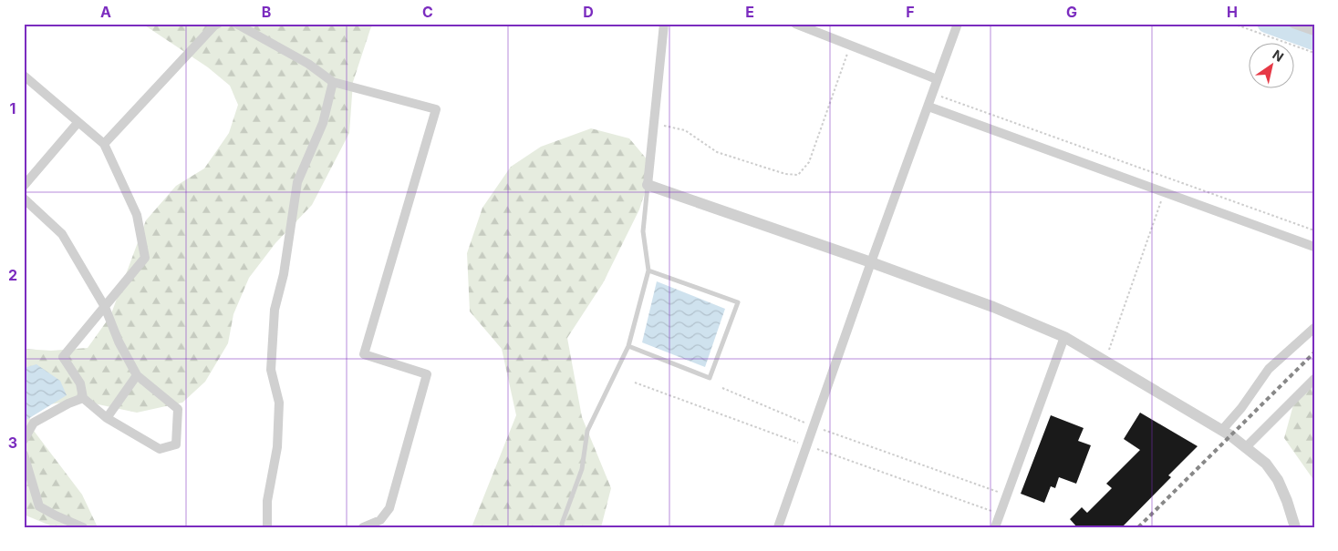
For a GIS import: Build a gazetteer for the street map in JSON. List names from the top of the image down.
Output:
{
  "north": "top right",
  "grid": {
    "columns": [
      "A",
      "B",
      "C",
      "D",
      "E",
      "F",
      "G",
      "H"
    ],
    "rows": ["1", "2", "3"]
  }
}
